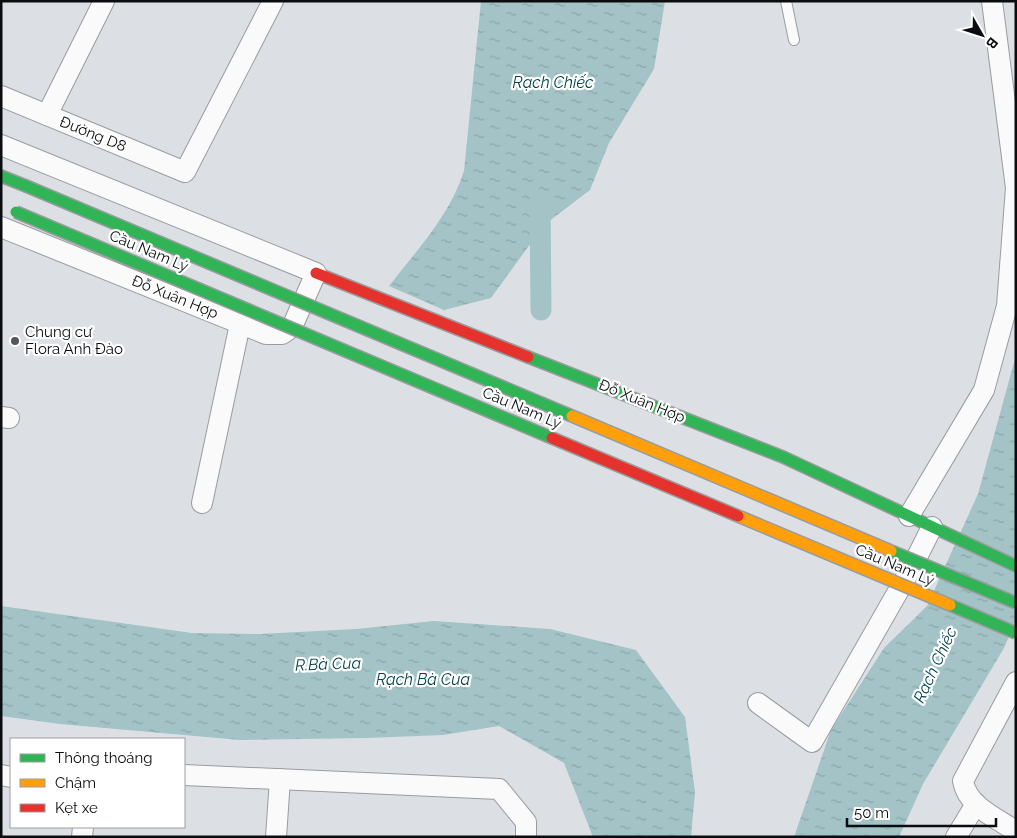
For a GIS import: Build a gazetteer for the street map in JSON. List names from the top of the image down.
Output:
{
  "streets": {
    "main road": ["Cầu Nam Lý", "Đỗ Xuân Hợp"],
    "street": ["Đường D8"]
  },
  "water": ["Rạch Chiếc", "R.Bà Cua", "Rạch Bà Cua"],
  "places": ["Chung cư Flora Anh Đào"],
  "legend": ["Thông thoáng", "Chậm", "Kẹt xe"],
  "scale_bar": "50 m",
  "north": "bottom right"
}
